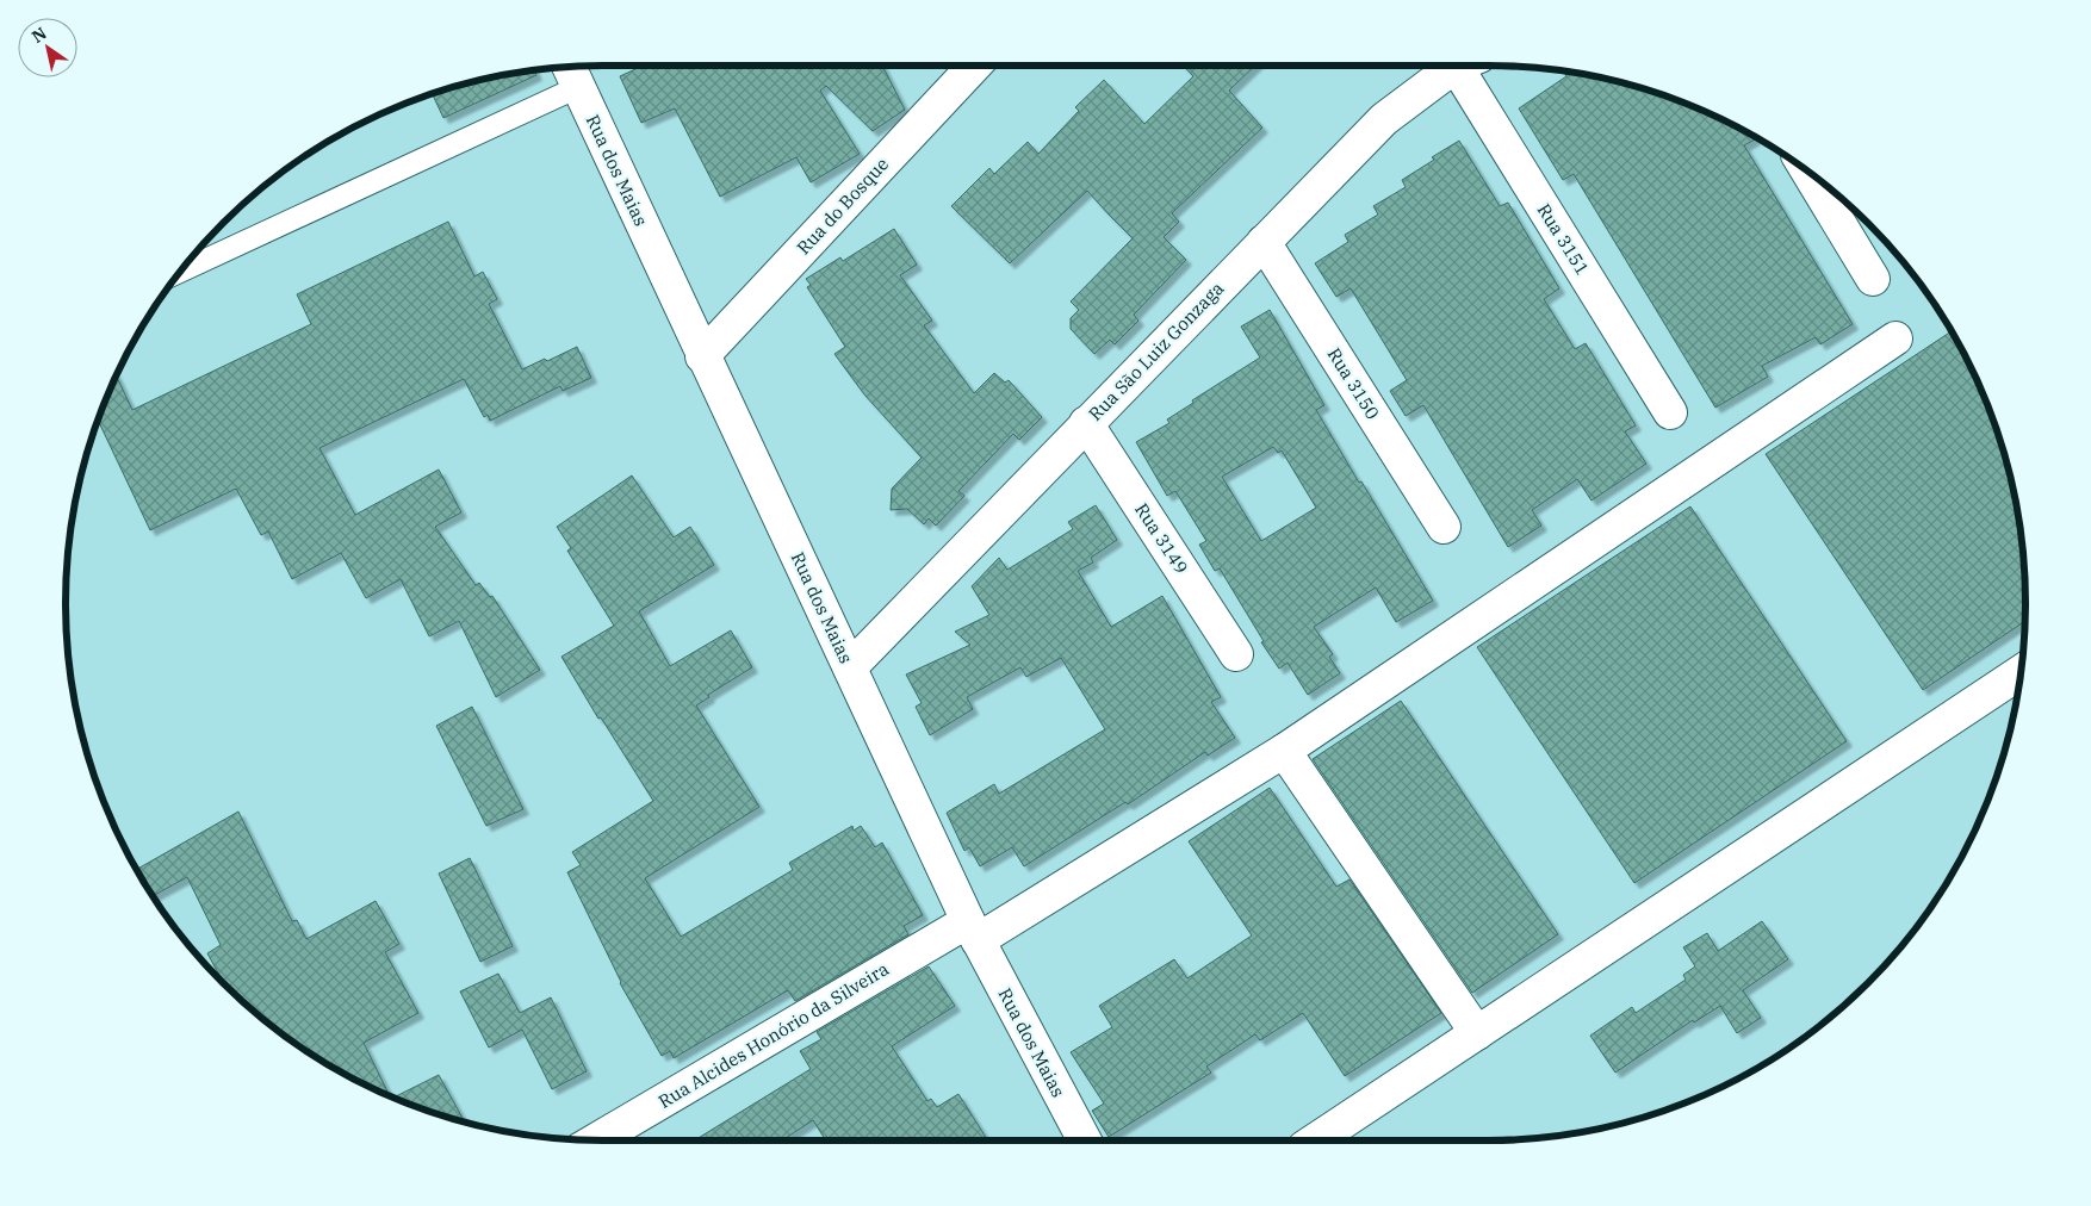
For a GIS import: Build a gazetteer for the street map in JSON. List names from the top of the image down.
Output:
{
  "streets": {
    "street": [
      "Rua dos Maias",
      "Rua do Bosque",
      "Rua 3151",
      "Rua São Luiz Gonzaga",
      "Rua 3150",
      "Rua 3149",
      "Rua Alcides Honório da Silveira"
    ]
  },
  "crossings": [
    ["Rua dos Maias", "Rua do Bosque"],
    ["Rua dos Maias", "Rua São Luiz Gonzaga"],
    ["Rua dos Maias", "Rua Alcides Honório da Silveira"],
    ["Rua São Luiz Gonzaga", "Rua 3150"],
    ["Rua São Luiz Gonzaga", "Rua 3149"]
  ],
  "north": "top left"
}
